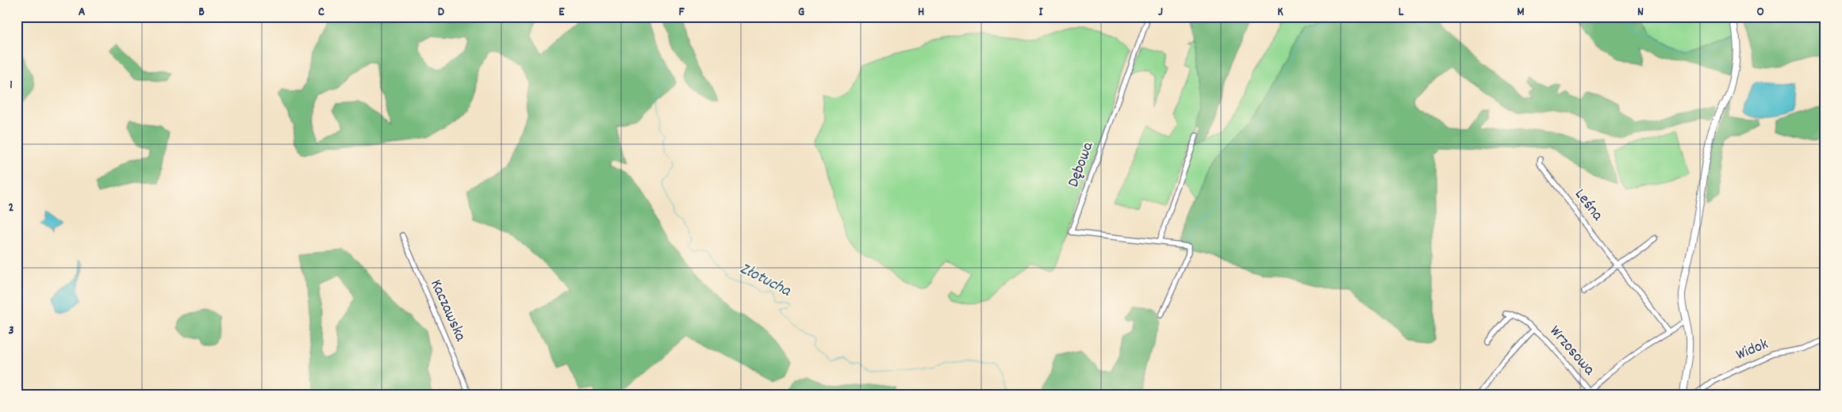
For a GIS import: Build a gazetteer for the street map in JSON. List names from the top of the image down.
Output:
{
  "streets": {
    "street": [
      "Dębowa",
      "Leśna",
      "Kaczawska",
      "Widok",
      "Wrzosowa"
    ]
  },
  "water": ["Złotucha"],
  "grid": {
    "columns": [
      "A",
      "B",
      "C",
      "D",
      "E",
      "F",
      "G",
      "H",
      "I",
      "J",
      "K",
      "L",
      "M",
      "N",
      "O"
    ],
    "rows": ["1", "2", "3"]
  }
}
